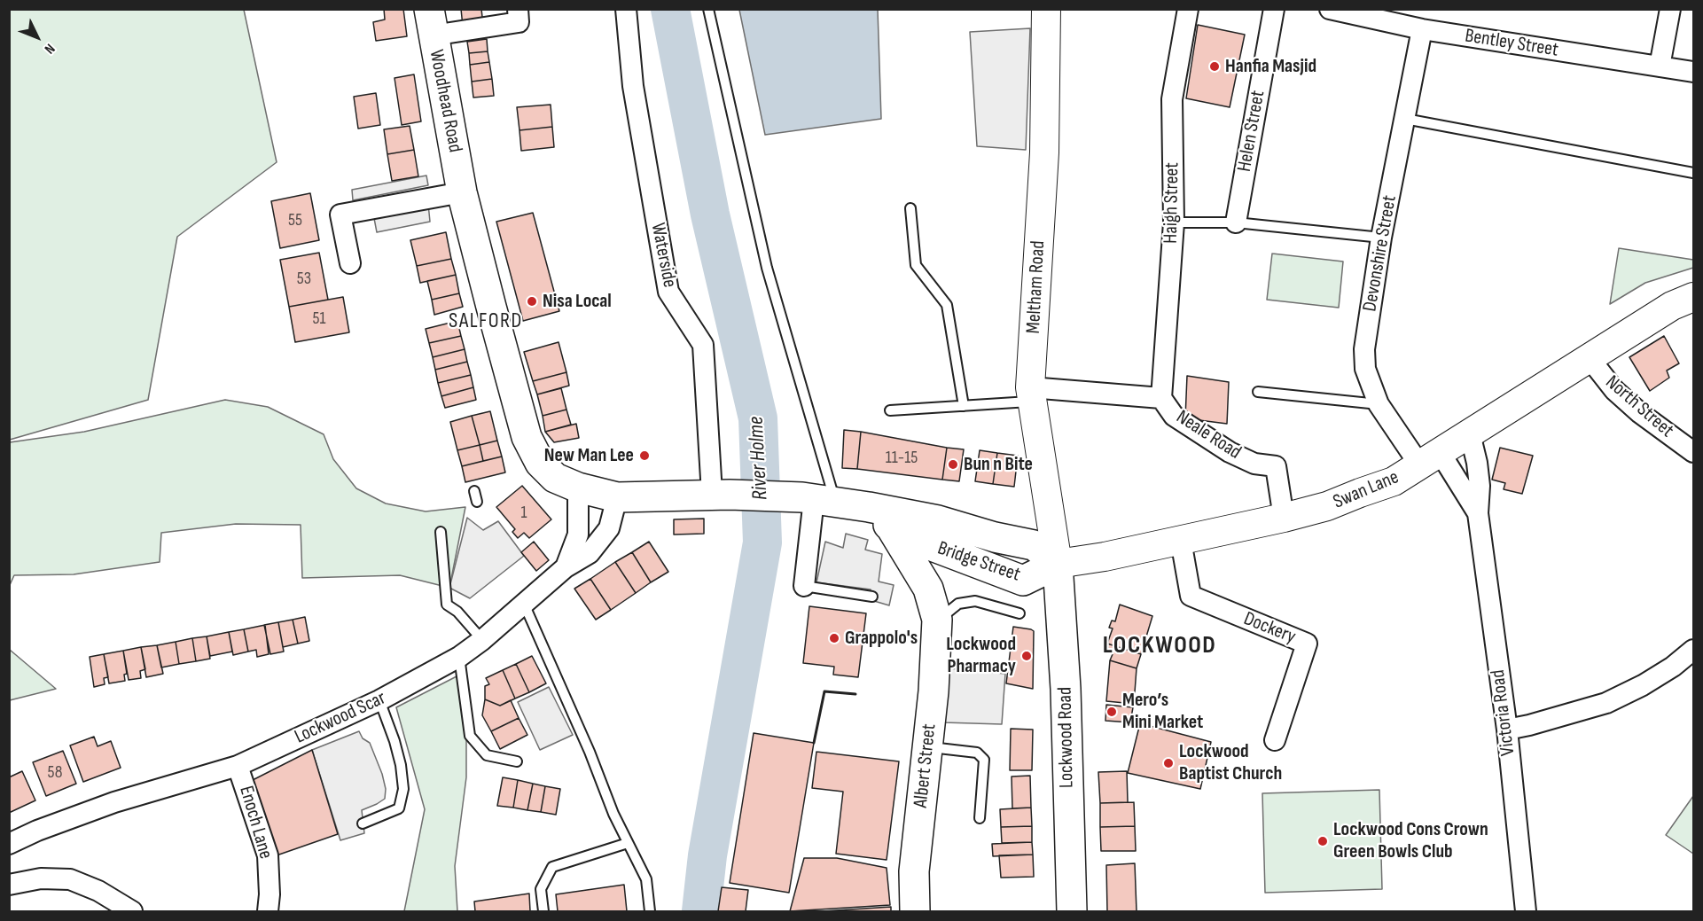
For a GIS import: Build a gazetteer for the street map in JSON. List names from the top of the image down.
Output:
{
  "streets": {
    "main road": [
      "Woodhead Road",
      "Bridge Street",
      "Lockwood Road",
      "Albert Street"
    ],
    "street": [
      "Bentley Street",
      "Helen Street",
      "Haigh Street",
      "Devonshire Street",
      "Waterside",
      "Meltham Road",
      "North Street",
      "Neale Road",
      "Swan Lane",
      "Dockery",
      "Victoria Road",
      "Lockwood Scar",
      "Enoch Lane"
    ]
  },
  "crossings": [
    ["Bentley Street", "Devonshire Street"],
    ["Woodhead Road", "Lockwood Scar"],
    ["Haigh Street", "Neale Road"],
    ["Devonshire Street", "Swan Lane"],
    ["Devonshire Street", "Victoria Road"],
    ["Meltham Road", "Neale Road"],
    ["Meltham Road", "Swan Lane"],
    ["Meltham Road", "Bridge Street"],
    ["Meltham Road", "Lockwood Road"],
    ["North Street", "Swan Lane"],
    ["Neale Road", "Swan Lane"],
    ["Swan Lane", "Bridge Street"],
    ["Swan Lane", "Dockery"],
    ["Swan Lane", "Victoria Road"],
    ["Swan Lane", "Lockwood Road"],
    ["Bridge Street", "Lockwood Road"],
    ["Bridge Street", "Albert Street"],
    ["Lockwood Scar", "Enoch Lane"]
  ],
  "districts": ["SALFORD", "LOCKWOOD"],
  "water": ["River Holme"],
  "places": [
    "Hanfia Masjid",
    "Nisa Local",
    "New Man Lee",
    "Bun n Bite",
    "Grappolo's",
    "Lockwood Pharmacy",
    "Mero’s Mini Market",
    "Lockwood Baptist Church",
    "Lockwood Cons Crown Green Bowls Club"
  ],
  "house_numbers": [
    "55",
    "53",
    "51",
    "11-15",
    "1",
    "58"
  ],
  "north": "bottom right"
}
